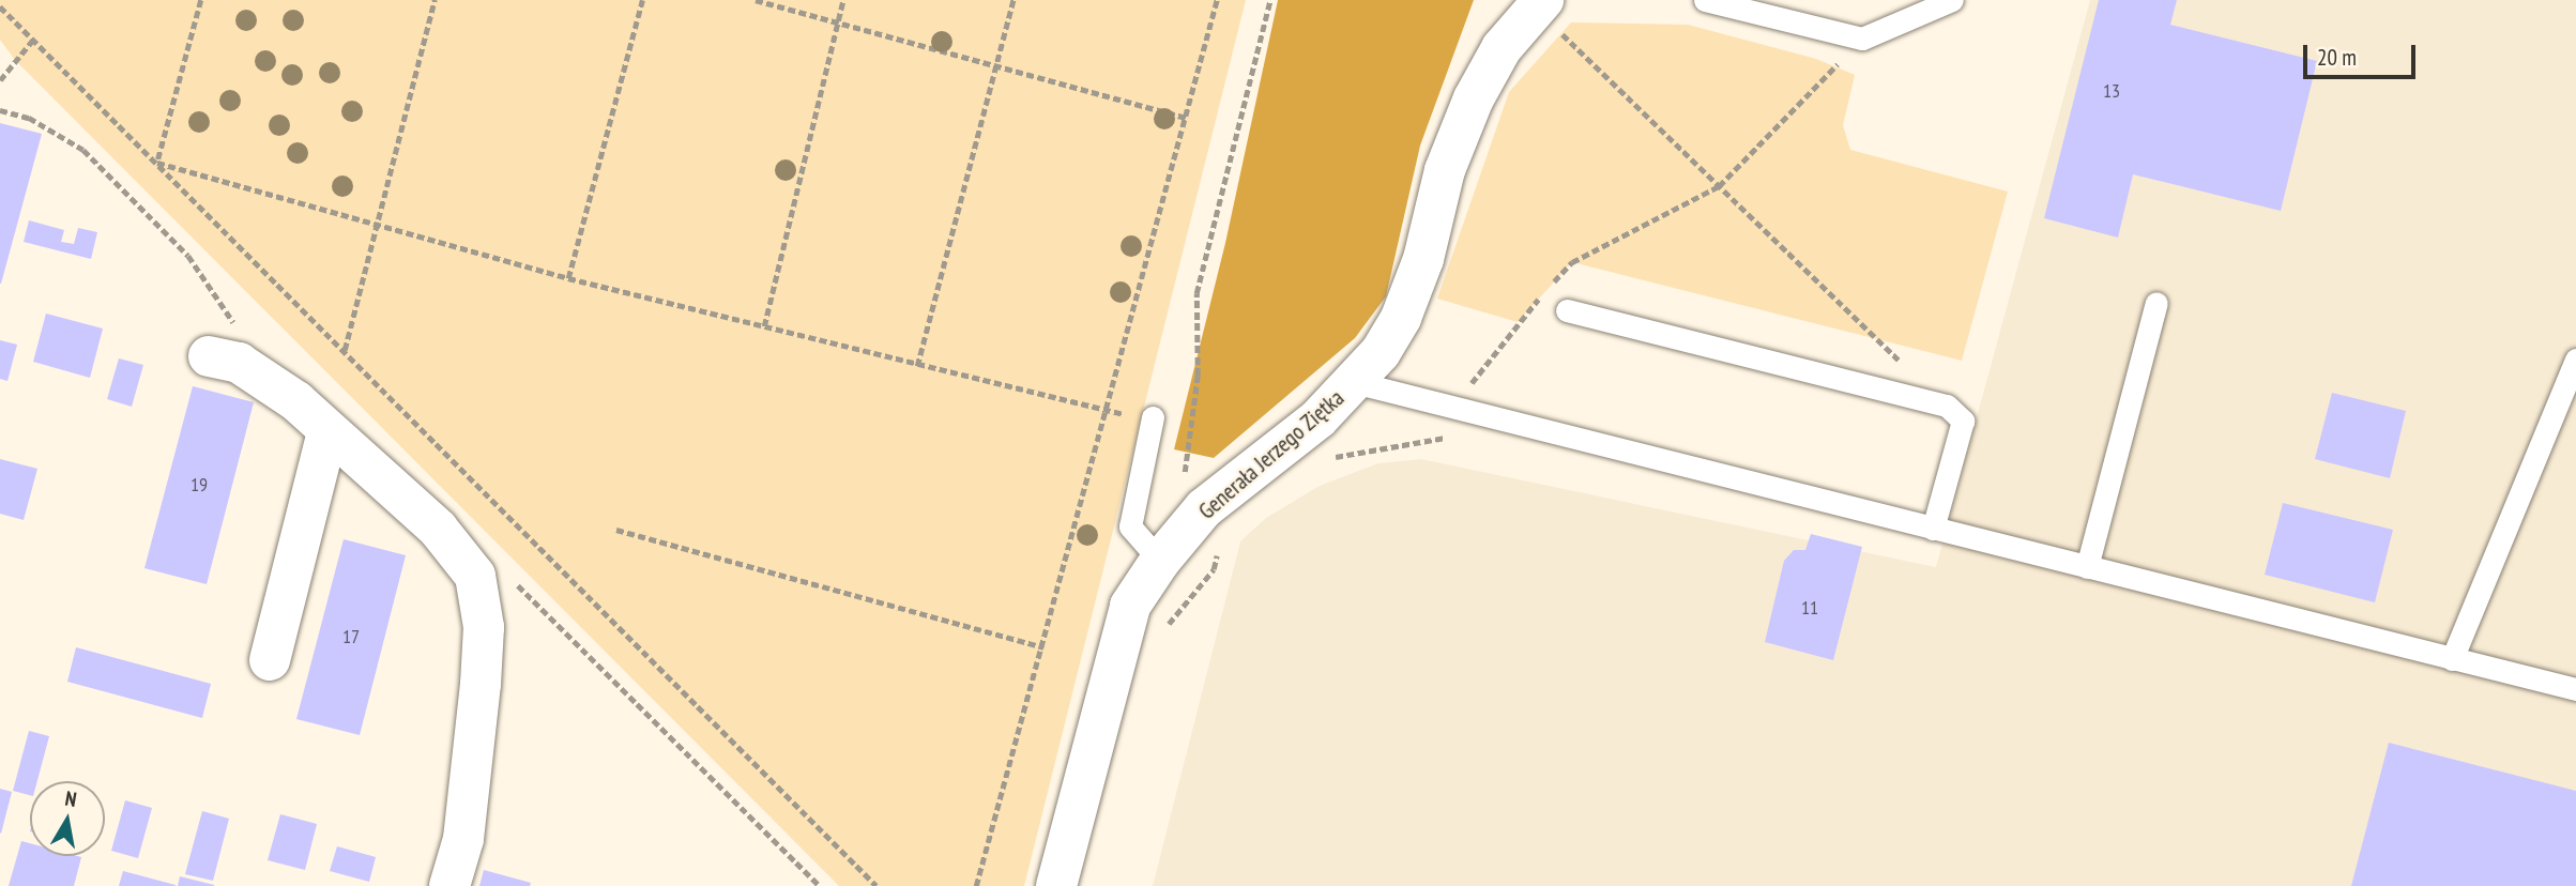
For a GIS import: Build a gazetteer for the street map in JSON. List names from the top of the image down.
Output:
{
  "streets": {
    "street": ["Generała Jerzego Ziętka"]
  },
  "house_numbers": [
    "13",
    "19",
    "11",
    "17"
  ],
  "scale_bar": "20 m",
  "north": "top"
}
